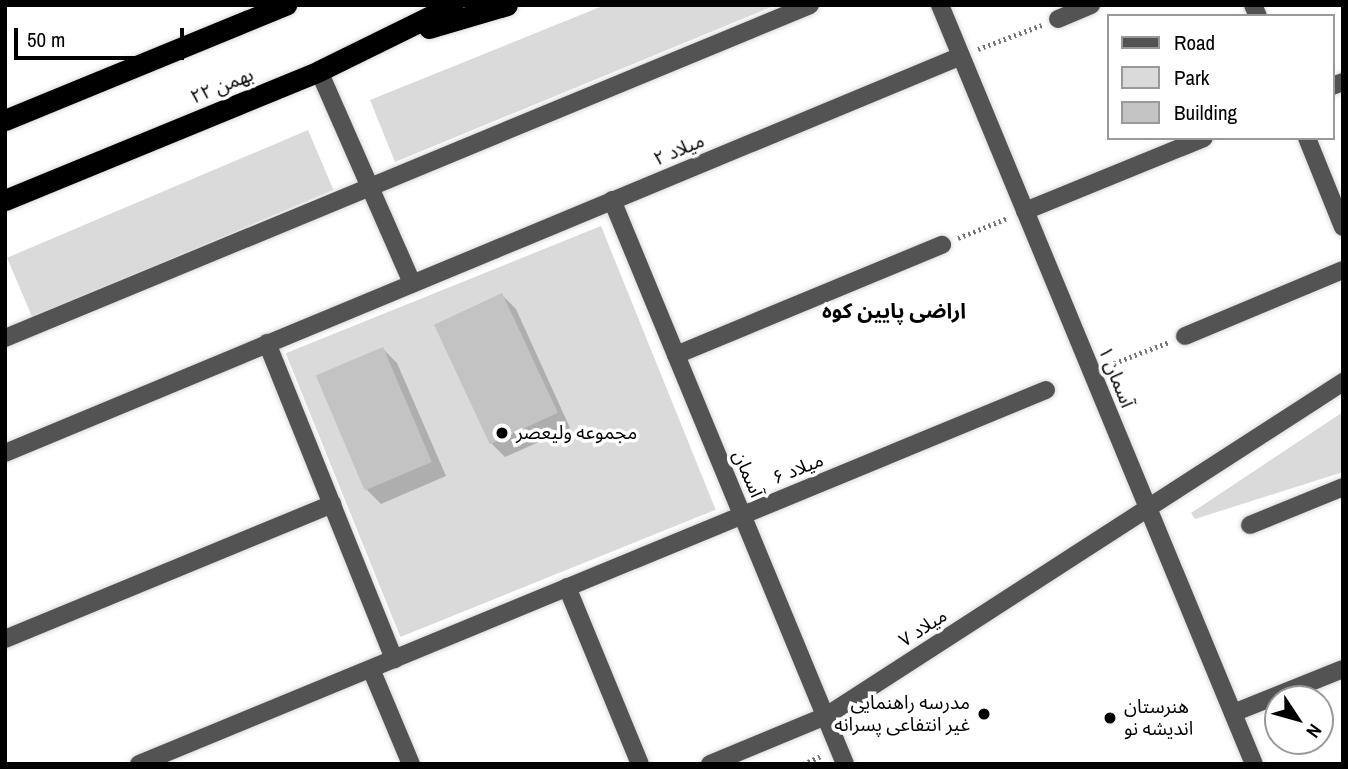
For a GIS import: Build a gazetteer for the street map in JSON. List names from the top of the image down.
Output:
{
  "streets": {
    "highway": ["۲۲ بهمن"],
    "street": [
      "میلاد ۲",
      "آسمان ۱",
      "میلاد ۶",
      "آسمان",
      "میلاد ۷"
    ]
  },
  "crossings": [
    ["میلاد ۲", "آسمان ۱"],
    ["میلاد ۲", "آسمان"],
    ["آسمان ۱", "میلاد ۷"],
    ["میلاد ۶", "آسمان"],
    ["آسمان", "میلاد ۷"]
  ],
  "districts": ["اراضی پایین کوه"],
  "places": ["مجموعه ولیعصر", "مدرسه راهنمایی غیر انتفاعی پسرانه", "هنرستان اندیشه نو"],
  "legend": ["Road", "Park", "Building"],
  "scale_bar": "50 m",
  "north": "bottom right"
}
